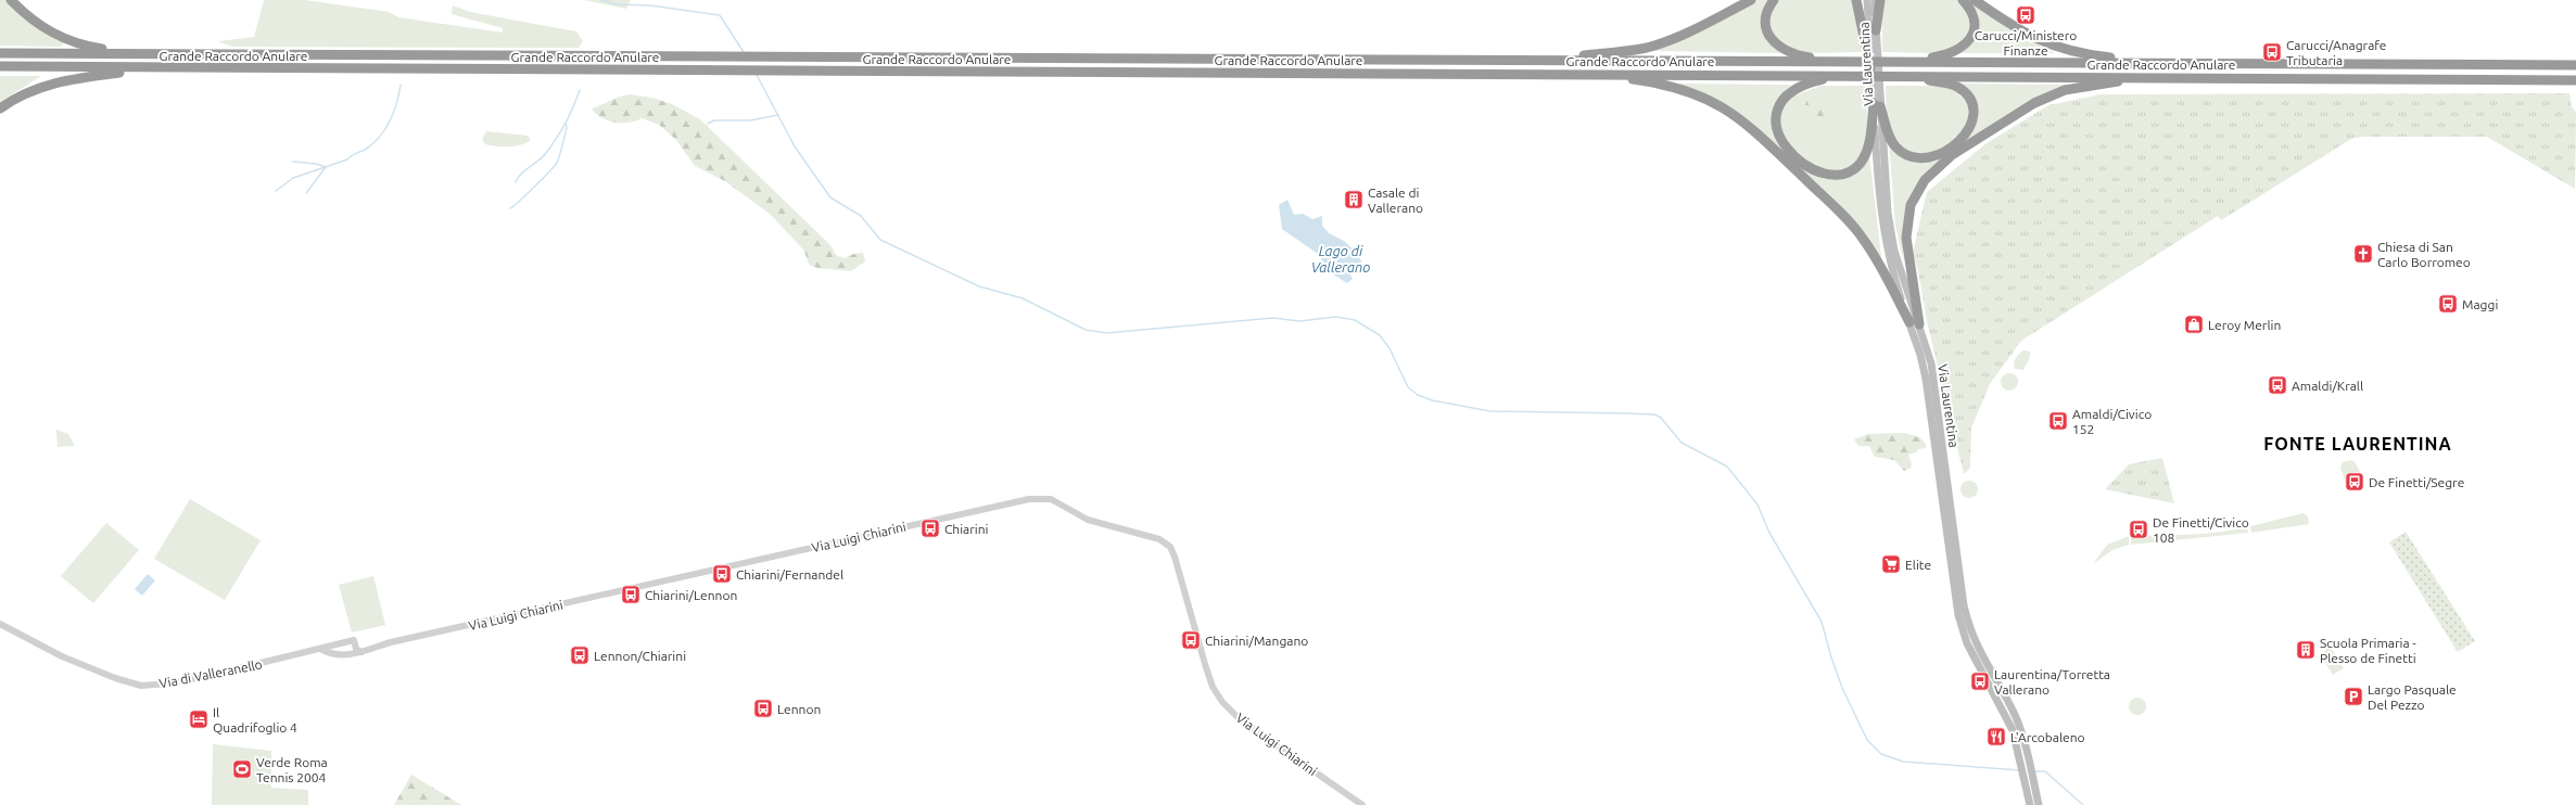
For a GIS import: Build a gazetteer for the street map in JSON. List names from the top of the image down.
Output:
{
  "streets": {
    "highway": ["Grande Raccordo Anulare"],
    "main road": ["Via Laurentina"],
    "street": ["Via Luigi Chiarini", "Via di Valleranello"]
  },
  "crossings": [
    ["Via Luigi Chiarini", "Via di Valleranello"]
  ],
  "districts": ["FONTE LAURENTINA"],
  "water": ["Lago di Vallerano"],
  "places": {
    "bus stop": [
      "Carucci/Ministero Finanze",
      "Carucci/Anagrafe Tributaria",
      "Maggi",
      "Amaldi/Krall",
      "Amaldi/Civico 152",
      "De Finetti/Segre",
      "Chiarini",
      "De Finetti/Civico 108",
      "Chiarini/Fernandel",
      "Chiarini/Lennon",
      "Chiarini/Mangano",
      "Lennon/Chiarini",
      "Laurentina/Torretta Vallerano",
      "Lennon"
    ],
    "building": ["Casale di Vallerano", "Scuola Primaria - Plesso de Finetti"],
    "church": ["Chiesa di San Carlo Borromeo"],
    "shop": ["Leroy Merlin"],
    "supermarket": ["Elite"],
    "parking": ["Largo Pasquale Del Pezzo"],
    "hotel": ["Il Quadrifoglio 4"],
    "restaurant": ["L'Arcobaleno"],
    "sports": ["Verde Roma Tennis 2004"]
  }
}
